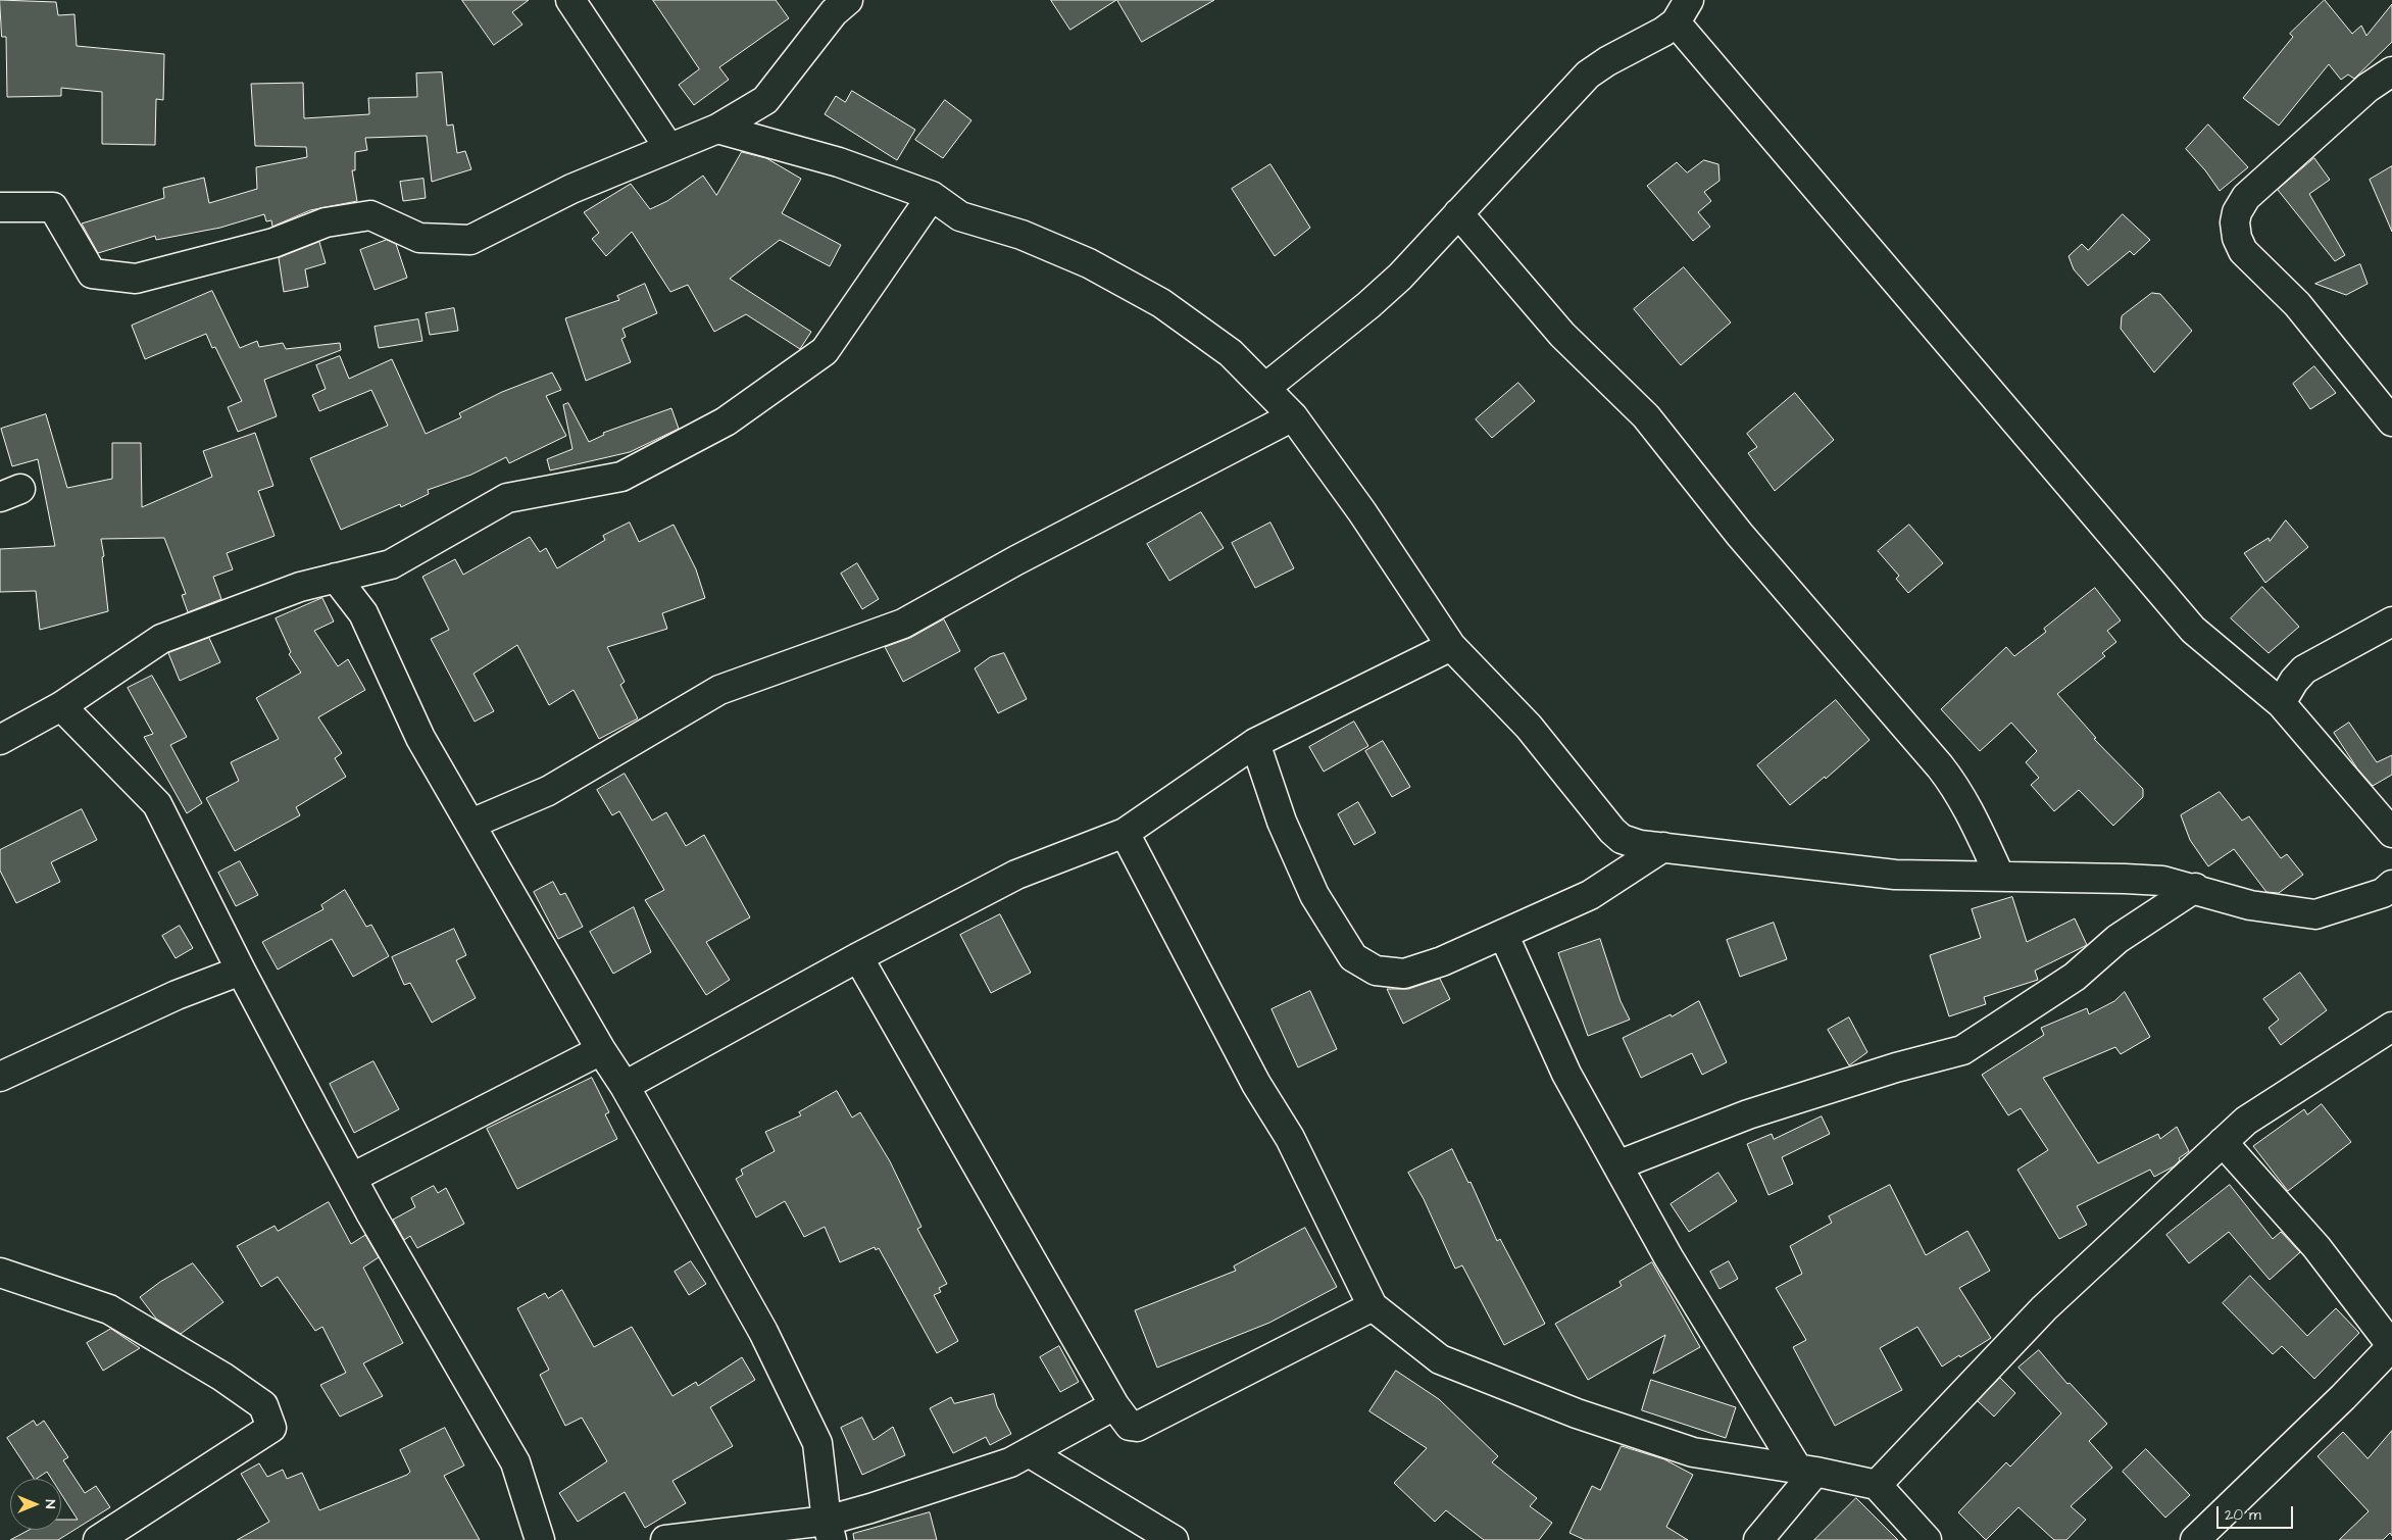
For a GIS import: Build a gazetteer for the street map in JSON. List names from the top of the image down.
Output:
{
  "scale_bar": "20 m",
  "north": "right"
}
